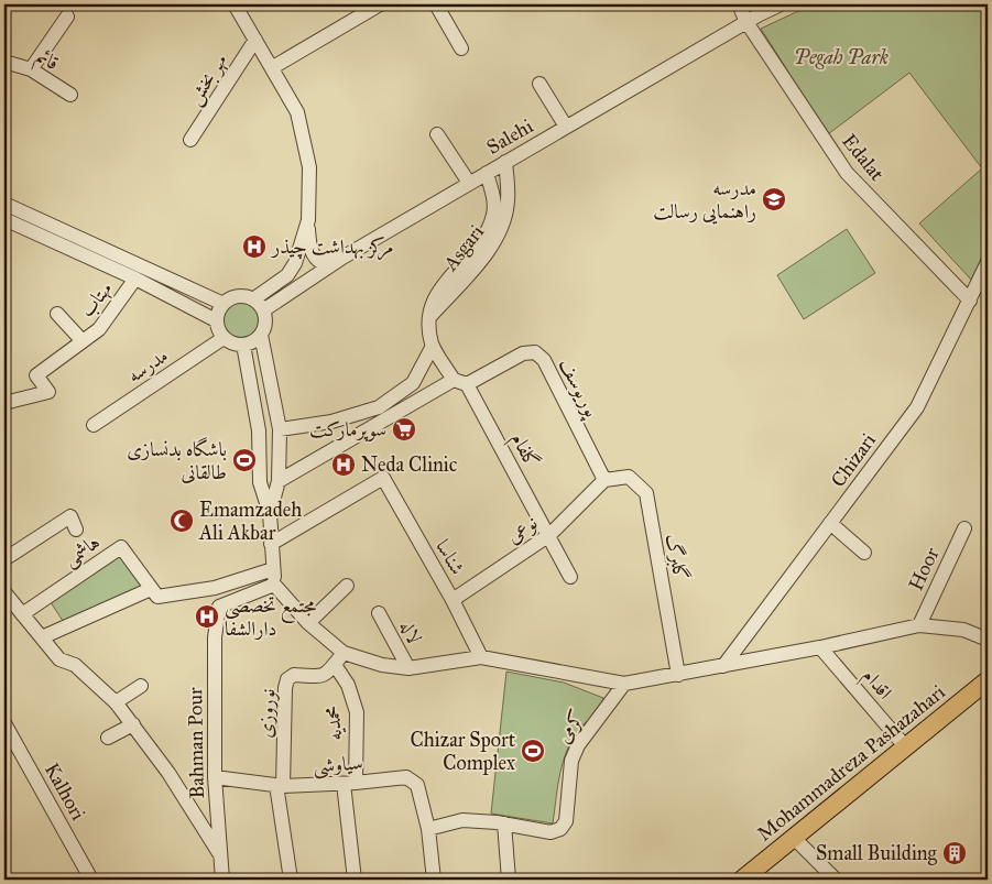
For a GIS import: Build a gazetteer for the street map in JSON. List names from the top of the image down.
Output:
{
  "streets": {
    "main road": ["Mohammadreza Pashazahari"],
    "street": [
      "قائم",
      "مهر بخش",
      "Salehi",
      "Edalat",
      "Asgari",
      "مهتاب",
      "مدرسه",
      "پوریوسف",
      "گلفام",
      "Chizari",
      "نوعی",
      "هاشمی",
      "شناسا",
      "گلبرگ",
      "Hoor",
      "لاله",
      "اقدام",
      "نوروزی",
      "محمدیه",
      "کرمی",
      "Bahman Pour",
      "سیاوشی",
      "Kalhori"
    ]
  },
  "crossings": [
    ["Salehi", "Edalat"],
    ["Salehi", "Asgari"],
    ["Salehi", "مدرسه"],
    ["Edalat", "Chizari"],
    ["پوریوسف", "گلفام"],
    ["پوریوسف", "نوعی"],
    ["پوریوسف", "گلبرگ"],
    ["گلفام", "نوعی"],
    ["نوعی", "شناسا"],
    ["نوعی", "گلبرگ"],
    ["اقدام", "Mohammadreza Pashazahari"],
    ["نوروزی", "محمدیه"],
    ["نوروزی", "سیاوشی"],
    ["محمدیه", "سیاوشی"],
    ["Bahman Pour", "سیاوشی"]
  ],
  "parks": ["Pegah Park"],
  "places": {
    "school or university": ["مدرسه راهنمایی رسالت"],
    "hospital": ["مرکز بهداشت چیذر", "Neda Clinic", "مجتمع تخصصی دارالشفا"],
    "supermarket": ["سوپرمارکت"],
    "sports": ["باشگاه بدنسازی طالقانی", "Chizar Sport Complex"],
    "mosque": ["Emamzadeh Ali Akbar"],
    "building": ["Small Building"]
  }
}
